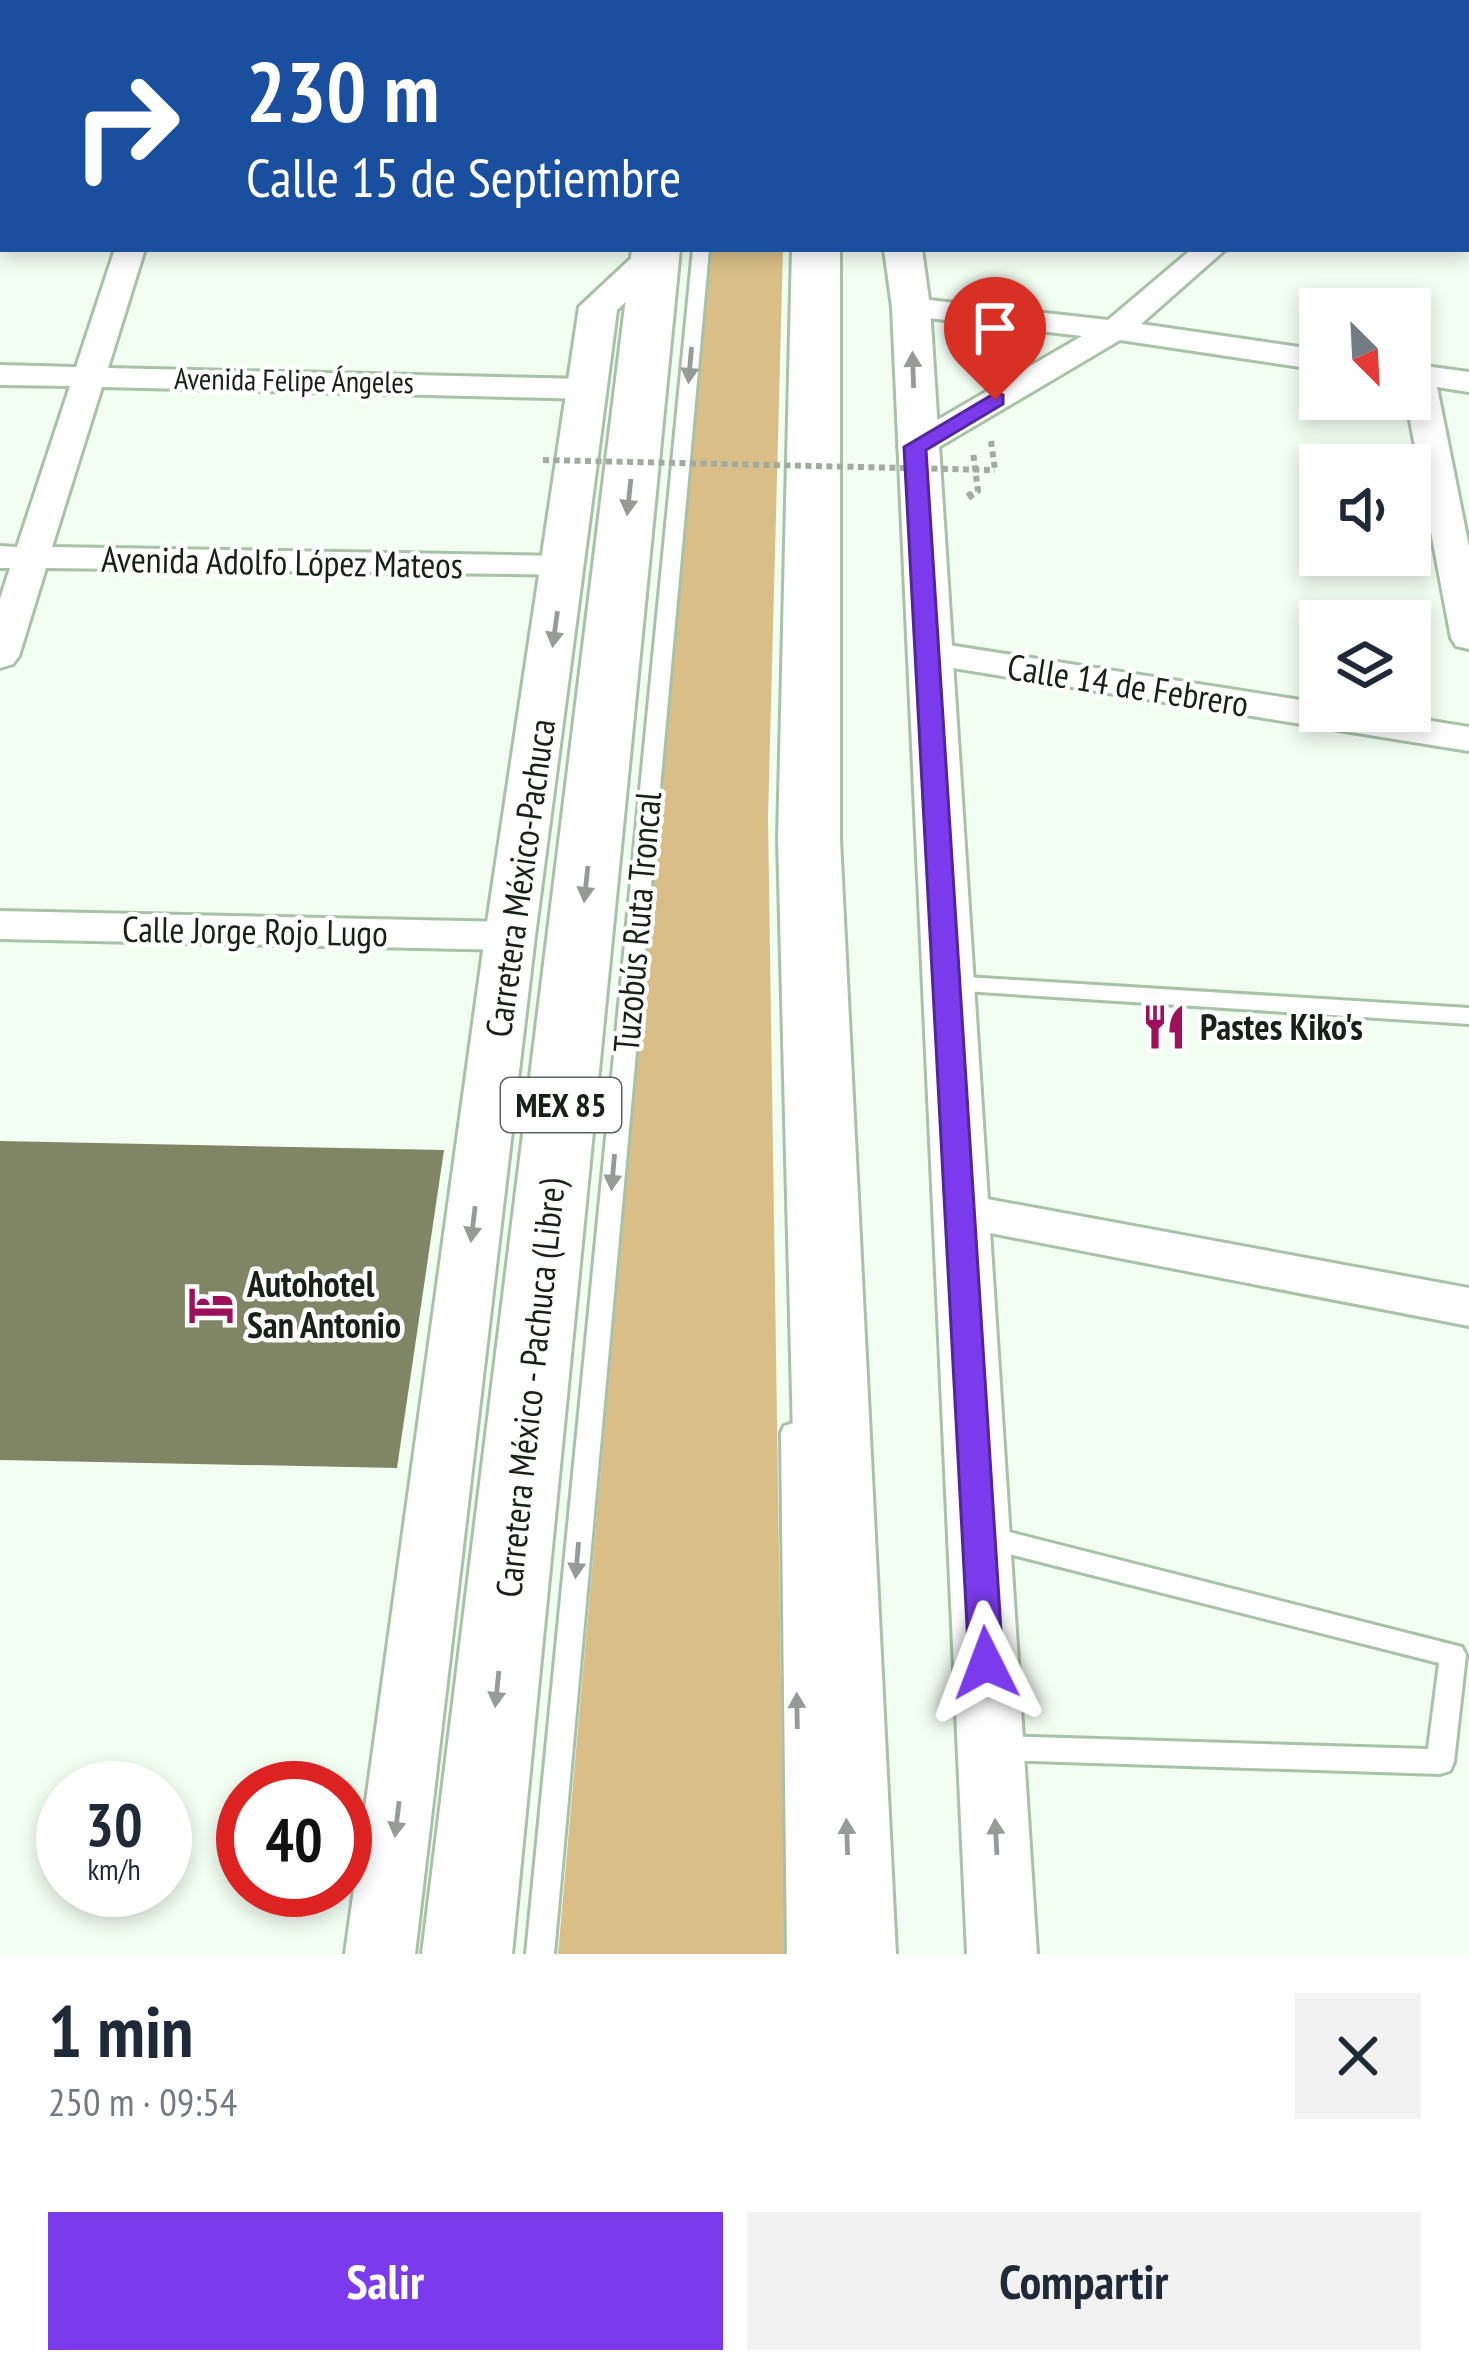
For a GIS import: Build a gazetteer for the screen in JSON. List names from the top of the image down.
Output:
{
  "streets": {
    "highway": ["MEX 85", "Carretera México - Pachuca (Libre)"],
    "street": [
      "Avenida Felipe Ángeles",
      "Avenida Adolfo López Mateos",
      "Calle 14 de Febrero",
      "Carretera México-Pachuca",
      "Calle Jorge Rojo Lugo"
    ],
    "lane": ["Tuzobús Ruta Troncal"]
  },
  "crossings": [
    ["Avenida Felipe Ángeles", "Carretera México-Pachuca"],
    ["Avenida Adolfo López Mateos", "Carretera México-Pachuca"],
    ["Carretera México-Pachuca", "Calle Jorge Rojo Lugo"]
  ],
  "places": {
    "restaurant": ["Pastes Kiko's"],
    "hotel": ["Autohotel San Antonio"]
  },
  "north": "bottom right",
  "page": {
    "turn": ["230 m", "Calle 15 de Septiembre"],
    "speed": "30 km/h",
    "limit": "40",
    "heading": ["1 min", "250 m · 09:54"],
    "buttons": ["Salir", "Compartir"]
  }
}
